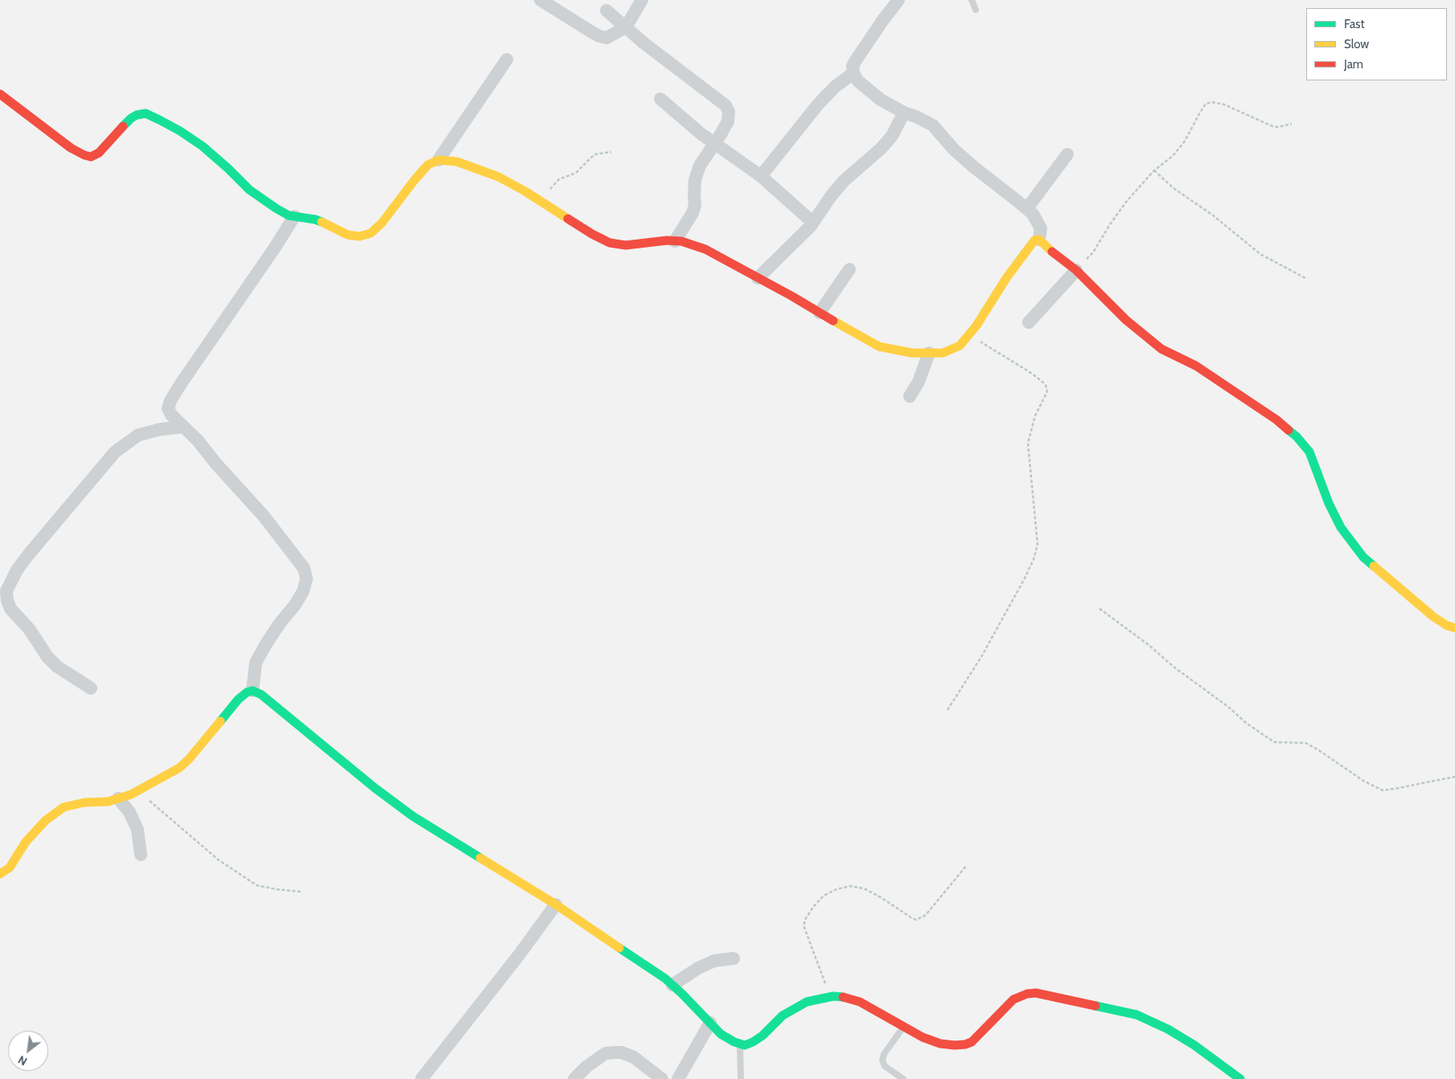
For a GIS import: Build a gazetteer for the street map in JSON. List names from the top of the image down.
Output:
{
  "legend": ["Fast", "Slow", "Jam"],
  "north": "bottom left"
}
